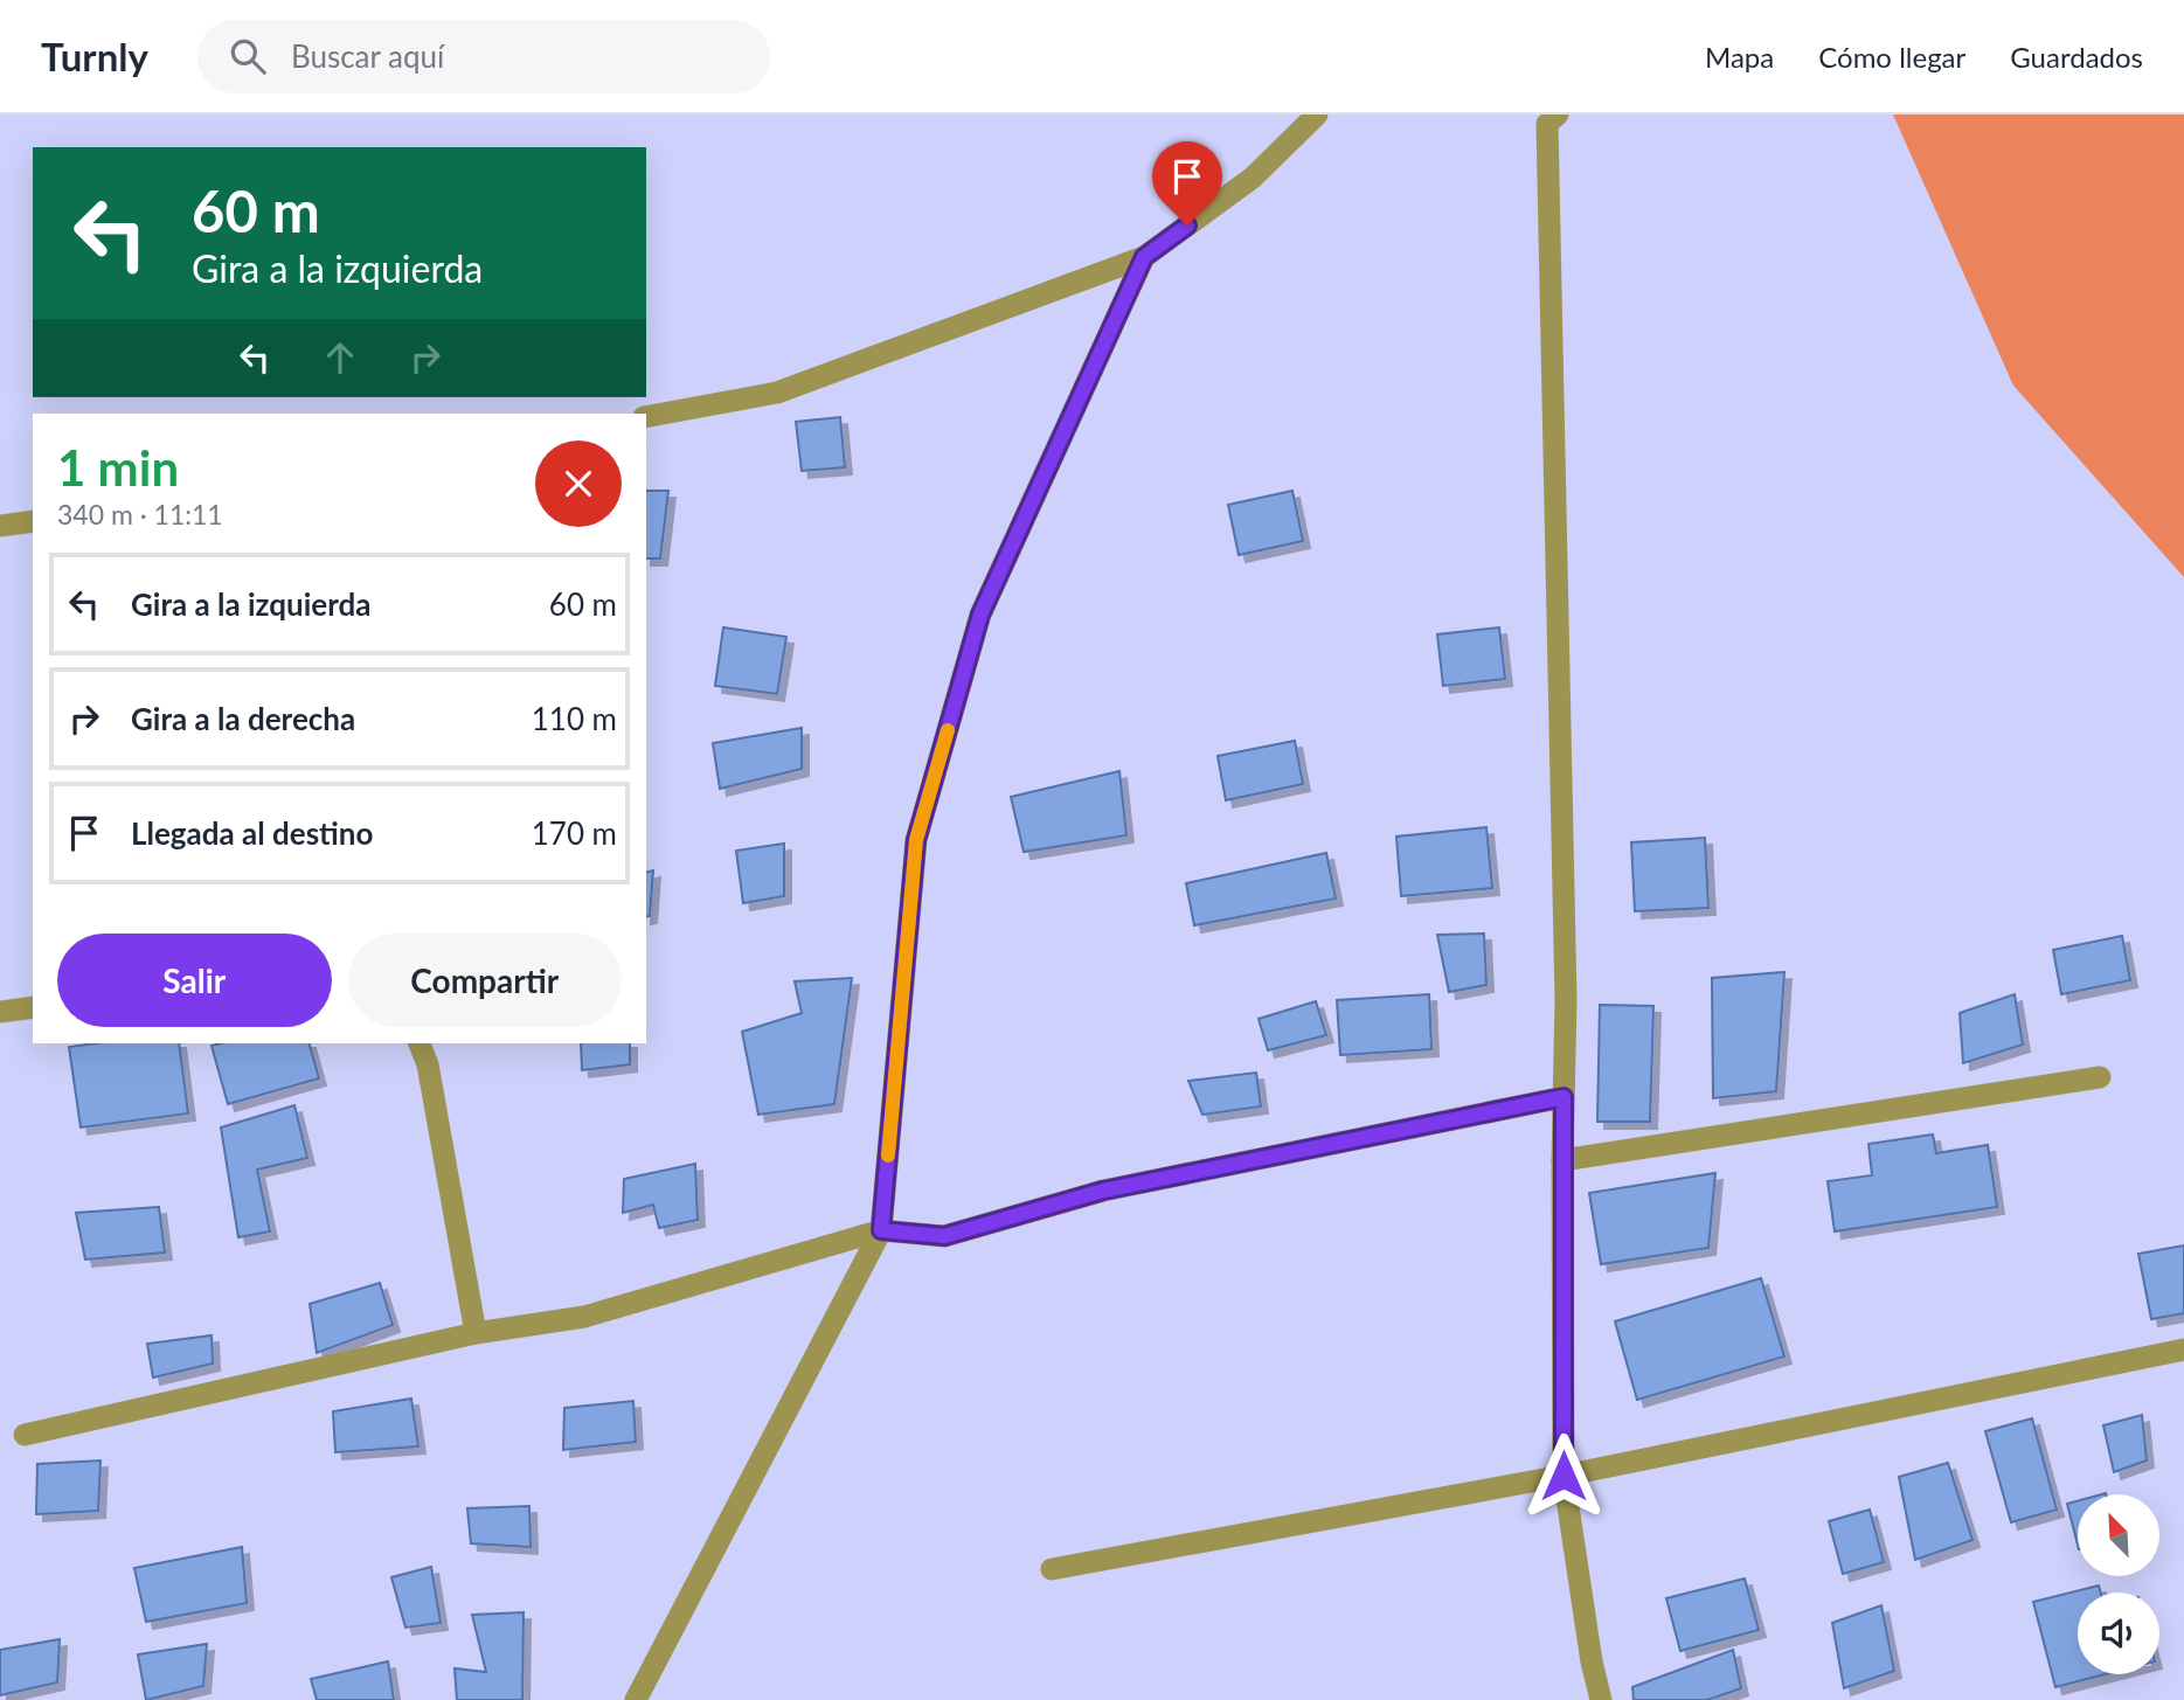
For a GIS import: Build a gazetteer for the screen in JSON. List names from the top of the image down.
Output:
{
  "north": "top left",
  "page": {
    "header": "Turnly",
    "search": "Buscar aquí",
    "nav": ["Mapa", "Cómo llegar", "Guardados"],
    "turn": ["60 m", "Gira a la izquierda"],
    "heading": ["1 min", "340 m · 11:11"],
    "list": [
      {
        "name": "Gira a la izquierda",
        "value": "60 m"
      },
      {
        "name": "Gira a la derecha",
        "value": "110 m"
      },
      {
        "name": "Llegada al destino",
        "value": "170 m"
      }
    ],
    "buttons": ["Salir", "Compartir"]
  }
}
